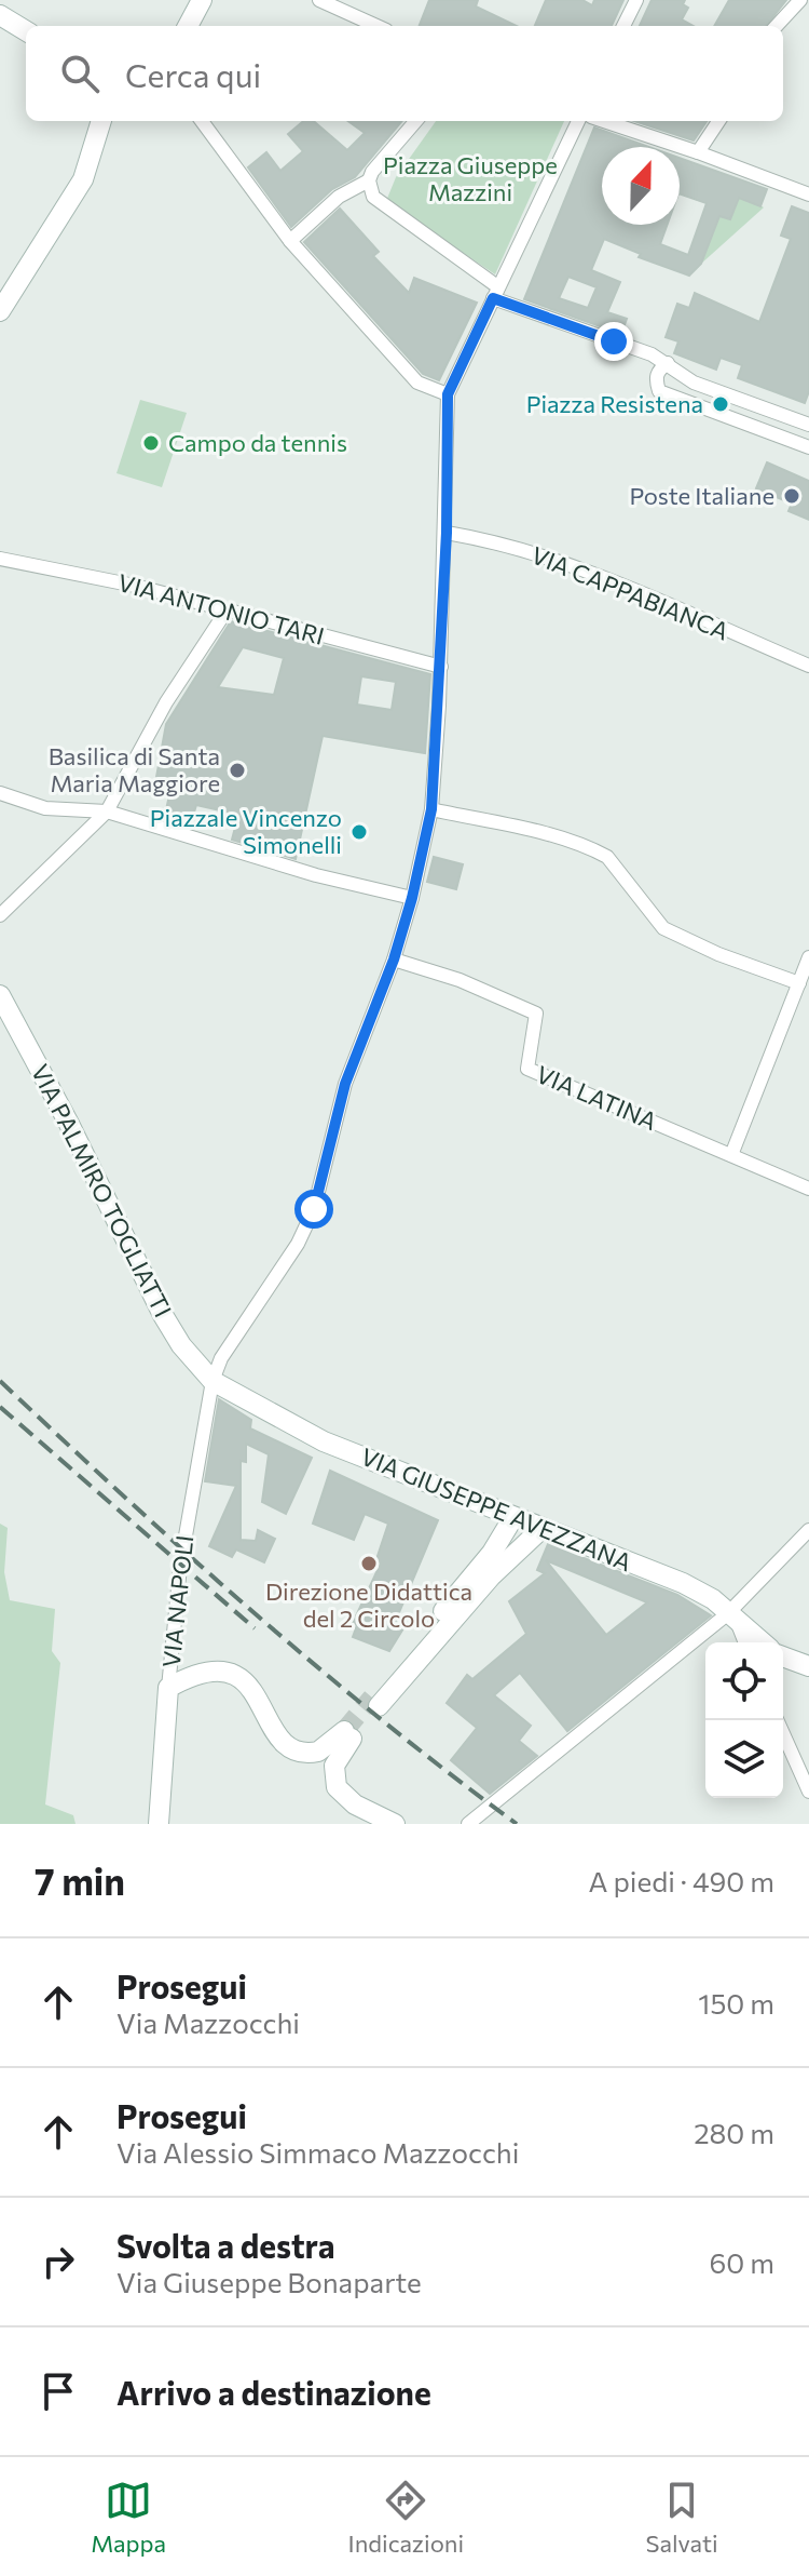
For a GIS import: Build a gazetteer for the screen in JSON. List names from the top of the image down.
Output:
{
  "streets": {
    "street": [
      "VIA CAPPABIANCA",
      "VIA ANTONIO TARI",
      "VIA LATINA",
      "VIA PALMIRO TOGLIATTI",
      "VIA GIUSEPPE AVEZZANA",
      "VIA NAPOLI"
    ]
  },
  "crossings": [
    ["VIA CAPPABIANCA", "VIA NAPOLI"],
    ["VIA ANTONIO TARI", "VIA NAPOLI"],
    ["VIA LATINA", "VIA NAPOLI"],
    ["VIA PALMIRO TOGLIATTI", "VIA GIUSEPPE AVEZZANA"],
    ["VIA PALMIRO TOGLIATTI", "VIA NAPOLI"],
    ["VIA GIUSEPPE AVEZZANA", "VIA NAPOLI"]
  ],
  "parks": ["Piazza Giuseppe Mazzini"],
  "places": [
    "Piazza Resistena",
    "Campo da tennis",
    "Poste Italiane",
    "Basilica di Santa Maria Maggiore",
    "Piazzale Vincenzo Simonelli",
    "Direzione Didattica del 2 Circolo"
  ],
  "north": "top",
  "page": {
    "search": "Cerca qui",
    "heading": ["7 min", "A piedi · 490 m"],
    "list": [
      ["Prosegui", "Via Mazzocchi", "150 m"],
      ["Prosegui", "Via Alessio Simmaco Mazzocchi", "280 m"],
      ["Svolta a destra", "Via Giuseppe Bonaparte", "60 m"],
      "Arrivo a destinazione"
    ],
    "nav": ["Mappa", "Indicazioni", "Salvati"]
  }
}
